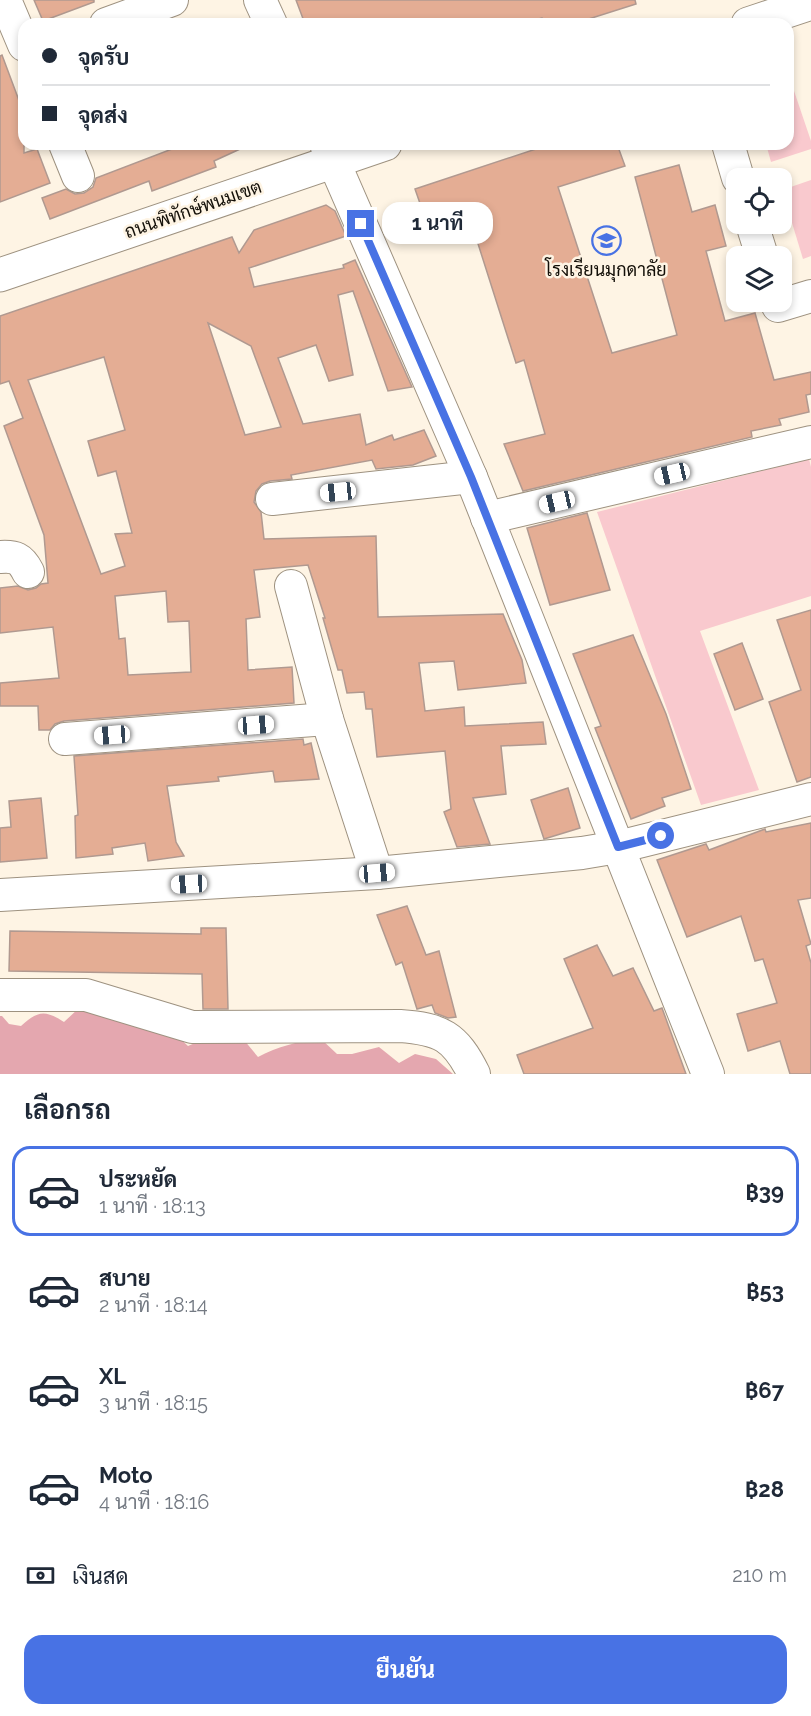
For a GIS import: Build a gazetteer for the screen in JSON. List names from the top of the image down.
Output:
{
  "streets": {
    "main road": ["ถนนพิทักษ์พนมเขต"]
  },
  "places": {
    "school or university": ["โรงเรียนมุกดาลัย"]
  },
  "page": {
    "banner": ["จุดรับ", "จุดส่ง"],
    "bubble": "1 นาที",
    "heading": "เลือกรถ",
    "list": [
      {
        "name": "ประหยัด",
        "note": "1 นาที · 18:13",
        "value": "฿39"
      },
      {
        "name": "สบาย",
        "note": "2 นาที · 18:14",
        "value": "฿53"
      },
      {
        "name": "XL",
        "note": "3 นาที · 18:15",
        "value": "฿67"
      },
      {
        "name": "Moto",
        "note": "4 นาที · 18:16",
        "value": "฿28"
      }
    ],
    "pay": ["เงินสด", "210 m"],
    "buttons": "ยืนยัน"
  }
}
